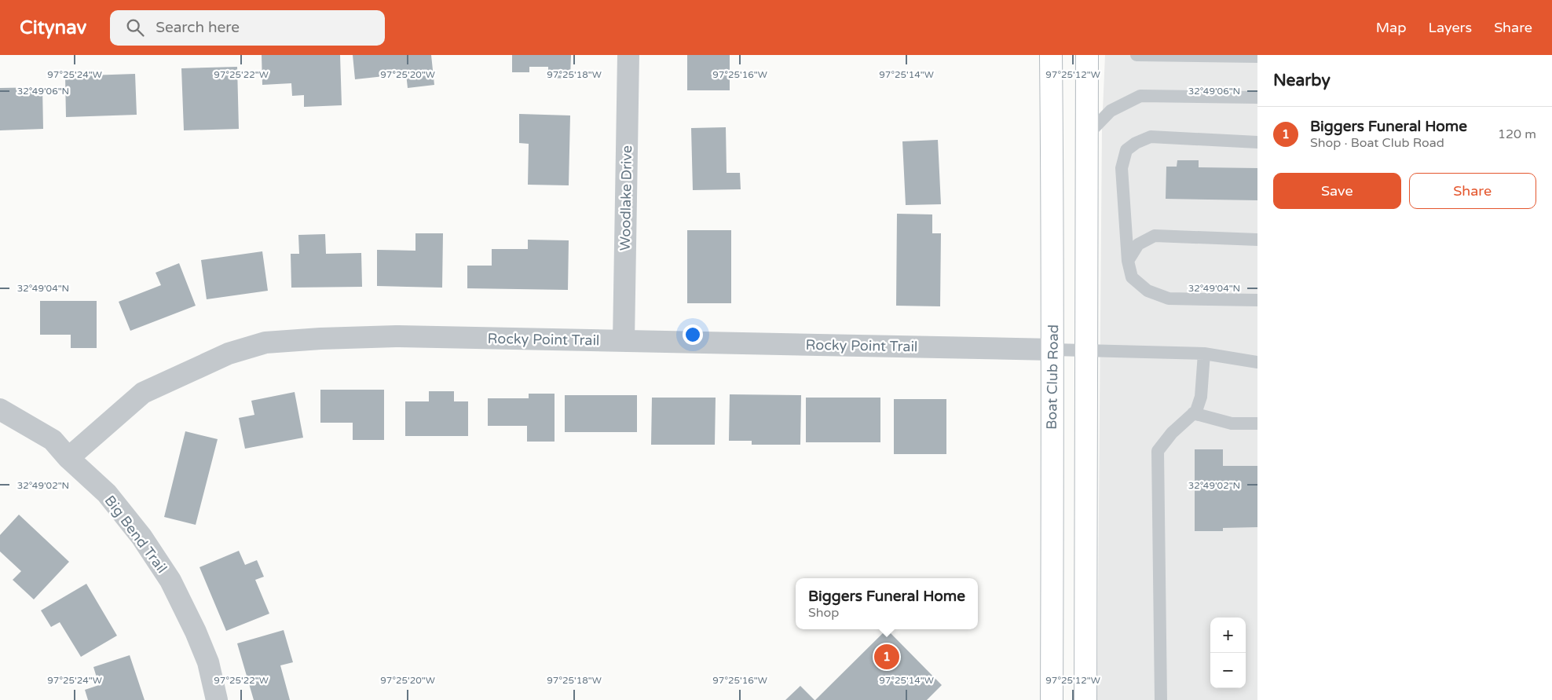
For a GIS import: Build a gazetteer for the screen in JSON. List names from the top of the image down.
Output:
{
  "streets": {
    "main road": ["Boat Club Road"],
    "street": ["Woodlake Drive", "Rocky Point Trail", "Big Bend Trail"]
  },
  "crossings": [
    ["Woodlake Drive", "Rocky Point Trail"],
    ["Rocky Point Trail", "Boat Club Road"],
    ["Rocky Point Trail", "Big Bend Trail"]
  ],
  "page": {
    "header": "Citynav",
    "search": "Search here",
    "nav": ["Map", "Layers", "Share"],
    "heading": "Nearby",
    "list": [
      {
        "mark": "1",
        "name": "Biggers Funeral Home",
        "note": "Shop · Boat Club Road",
        "value": "120 m"
      }
    ],
    "buttons": ["Save", "Share"],
    "popup": ["Biggers Funeral Home", "Shop"],
    "map_buttons": ["+", "−"],
    "pins": "1"
  },
  "coordinates": [
    "97°25'24\"W",
    "97°25'22\"W",
    "97°25'20\"W",
    "97°25'18\"W",
    "97°25'16\"W",
    "97°25'14\"W",
    "97°25'12\"W",
    "32°49'06\"N",
    "32°49'04\"N",
    "32°49'02\"N"
  ]
}
